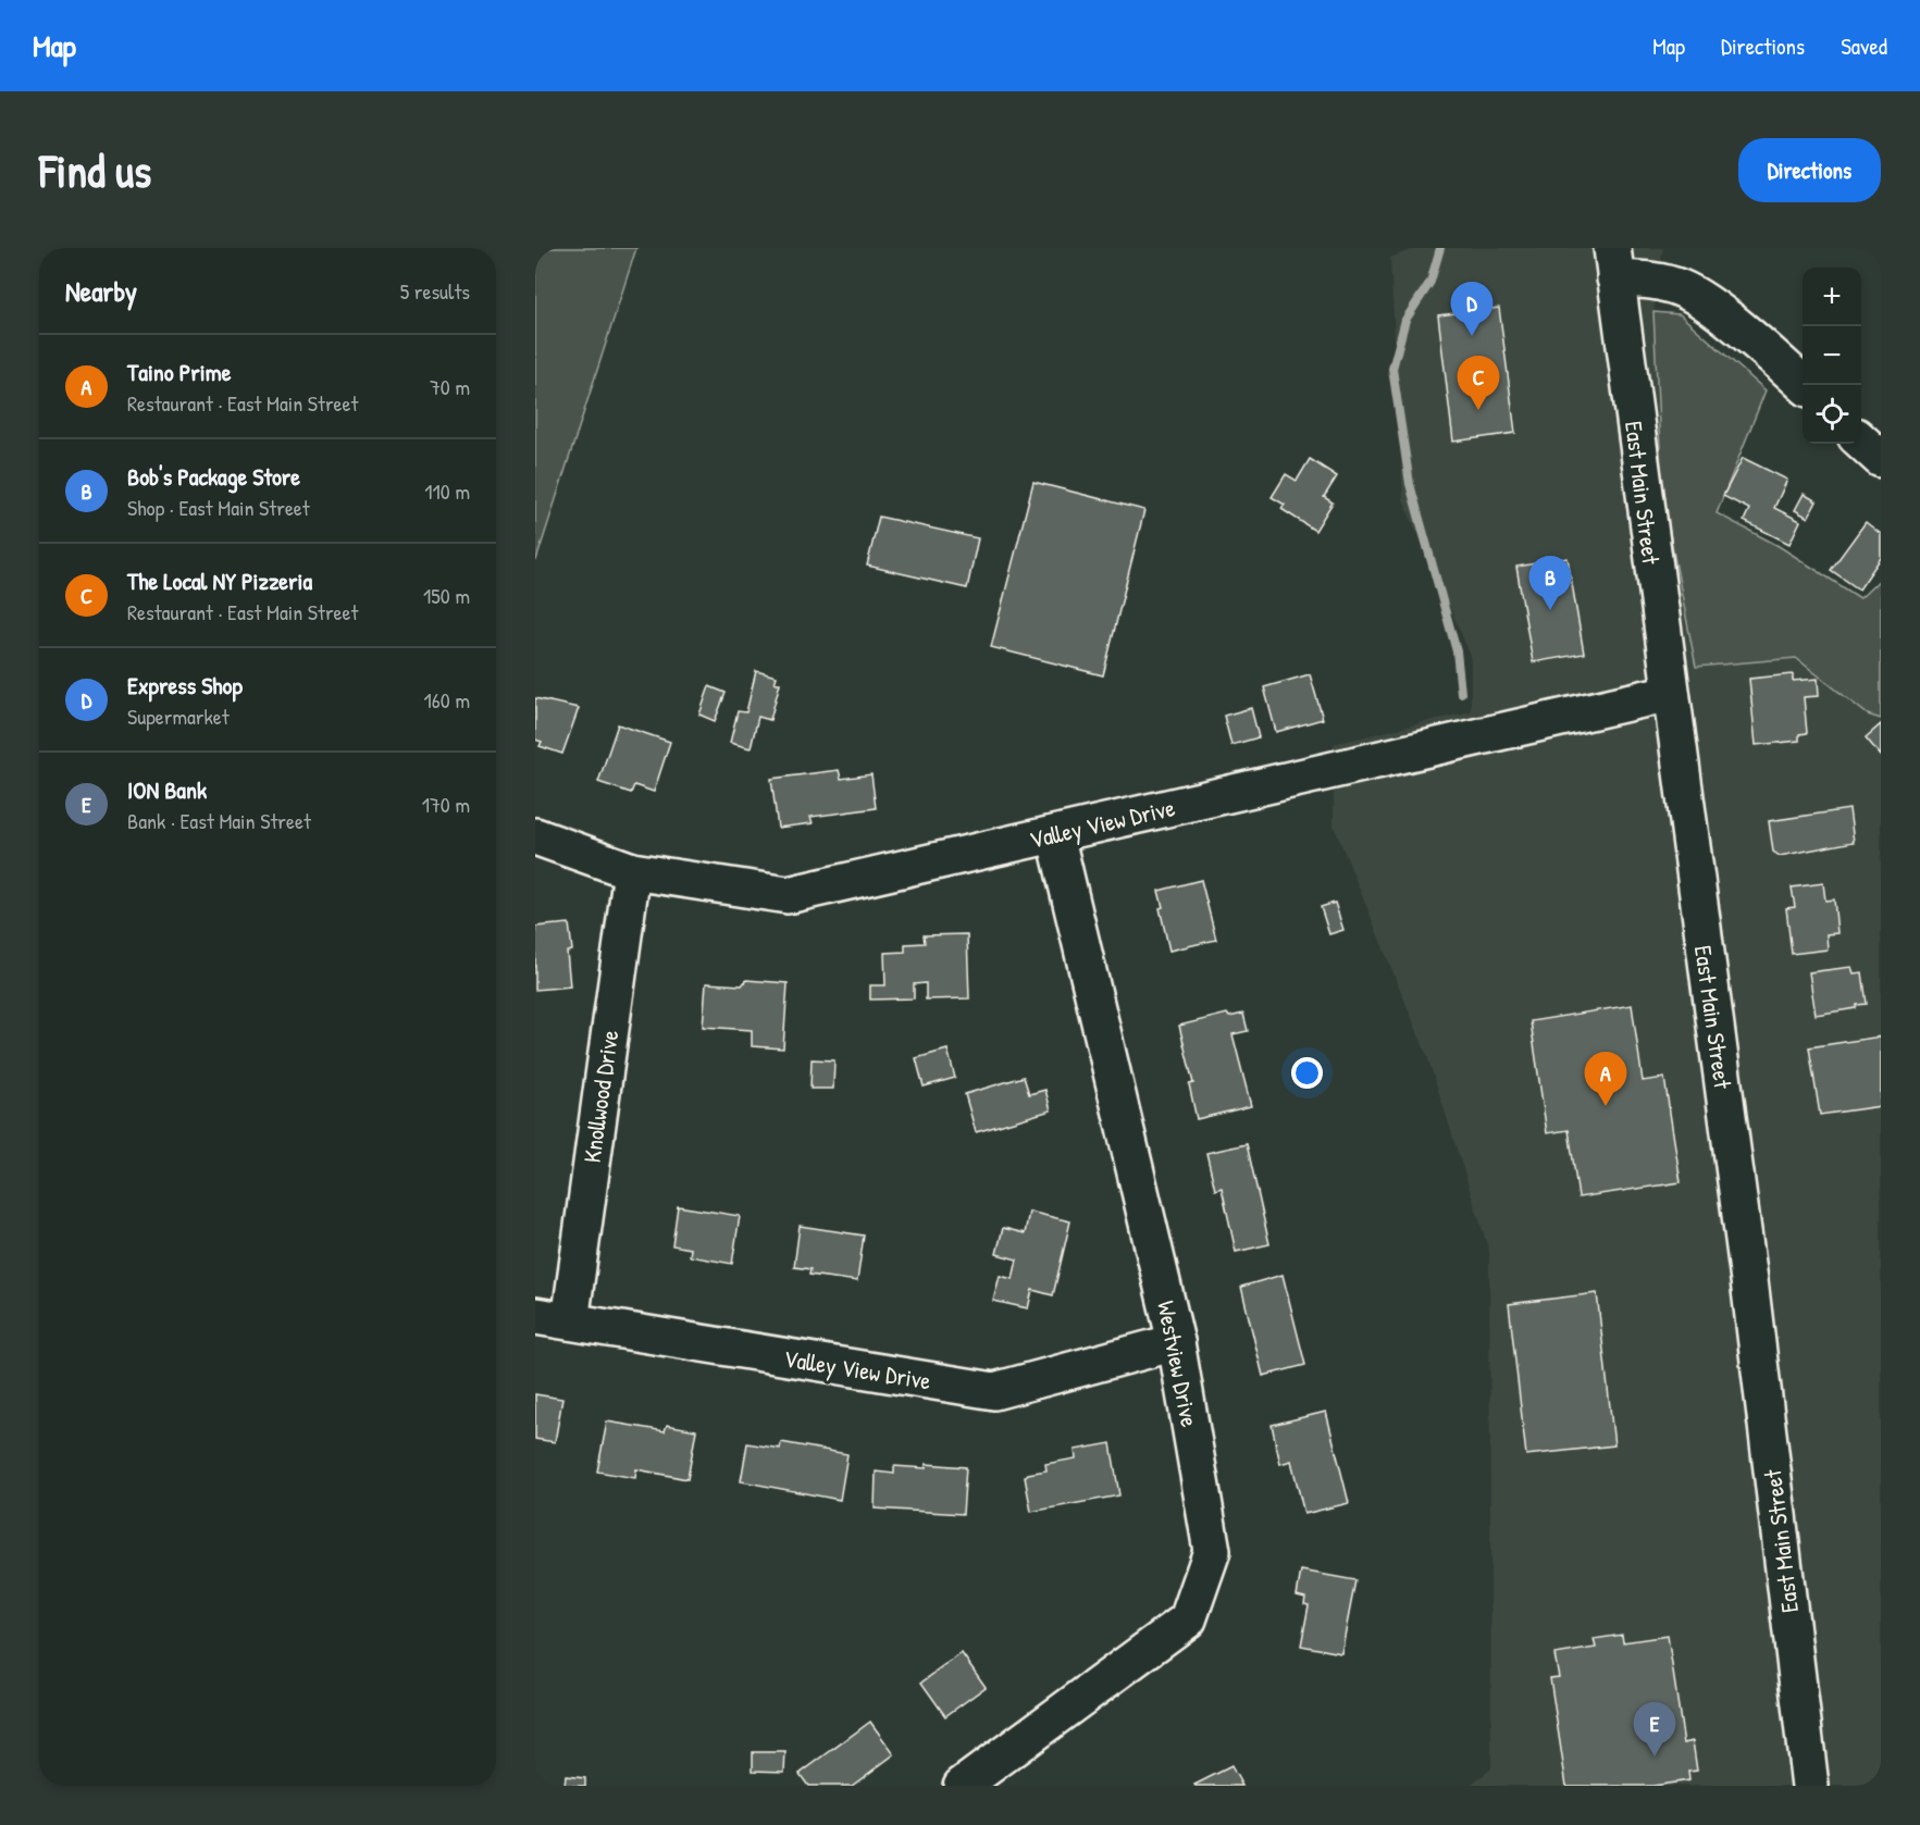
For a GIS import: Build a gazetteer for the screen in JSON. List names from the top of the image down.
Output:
{
  "streets": {
    "street": [
      "East Main Street",
      "Valley View Drive",
      "Knollwood Drive",
      "Westview Drive"
    ]
  },
  "crossings": [
    ["East Main Street", "Valley View Drive"],
    ["Valley View Drive", "Knollwood Drive"],
    ["Valley View Drive", "Westview Drive"]
  ],
  "page": {
    "header": "Map",
    "nav": ["Map", "Directions", "Saved"],
    "buttons": "Directions",
    "title": "Find us",
    "heading": ["Nearby", "5 results"],
    "map_buttons": ["+", "−"],
    "pins": [
      "D",
      "C",
      "B",
      "A",
      "E"
    ],
    "list": [
      {
        "mark": "A",
        "name": "Taino Prime",
        "note": "Restaurant · East Main Street",
        "value": "70 m"
      },
      {
        "mark": "B",
        "name": "Bob's Package Store",
        "note": "Shop · East Main Street",
        "value": "110 m"
      },
      {
        "mark": "C",
        "name": "The Local NY Pizzeria",
        "note": "Restaurant · East Main Street",
        "value": "150 m"
      },
      {
        "mark": "D",
        "name": "Express Shop",
        "note": "Supermarket",
        "value": "160 m"
      },
      {
        "mark": "E",
        "name": "ION Bank",
        "note": "Bank · East Main Street",
        "value": "170 m"
      }
    ]
  }
}
